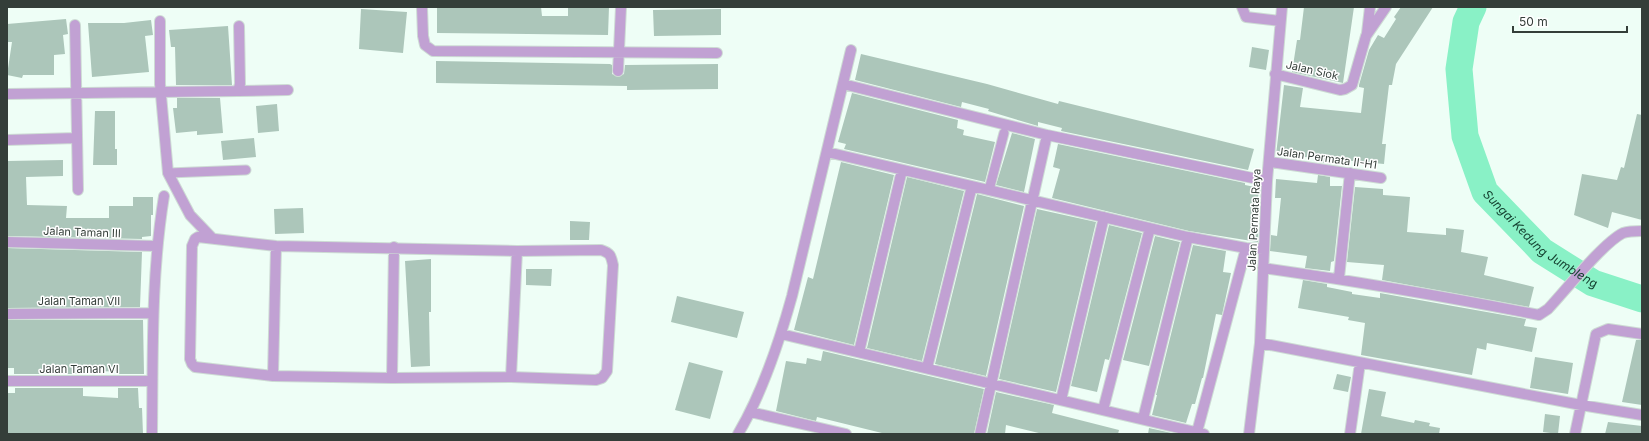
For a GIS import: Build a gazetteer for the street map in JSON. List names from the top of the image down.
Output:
{
  "streets": {
    "street": [
      "Jalan Siok",
      "Jalan Permata II-H1",
      "Jalan Permata Raya",
      "Jalan Taman III",
      "Jalan Taman VII",
      "Jalan Taman VI"
    ]
  },
  "crossings": [
    ["Jalan Siok", "Jalan Permata Raya"],
    ["Jalan Permata II-H1", "Jalan Permata Raya"]
  ],
  "water": ["Sungai Kedung Jumbleng"],
  "scale_bar": "50 m"
}
